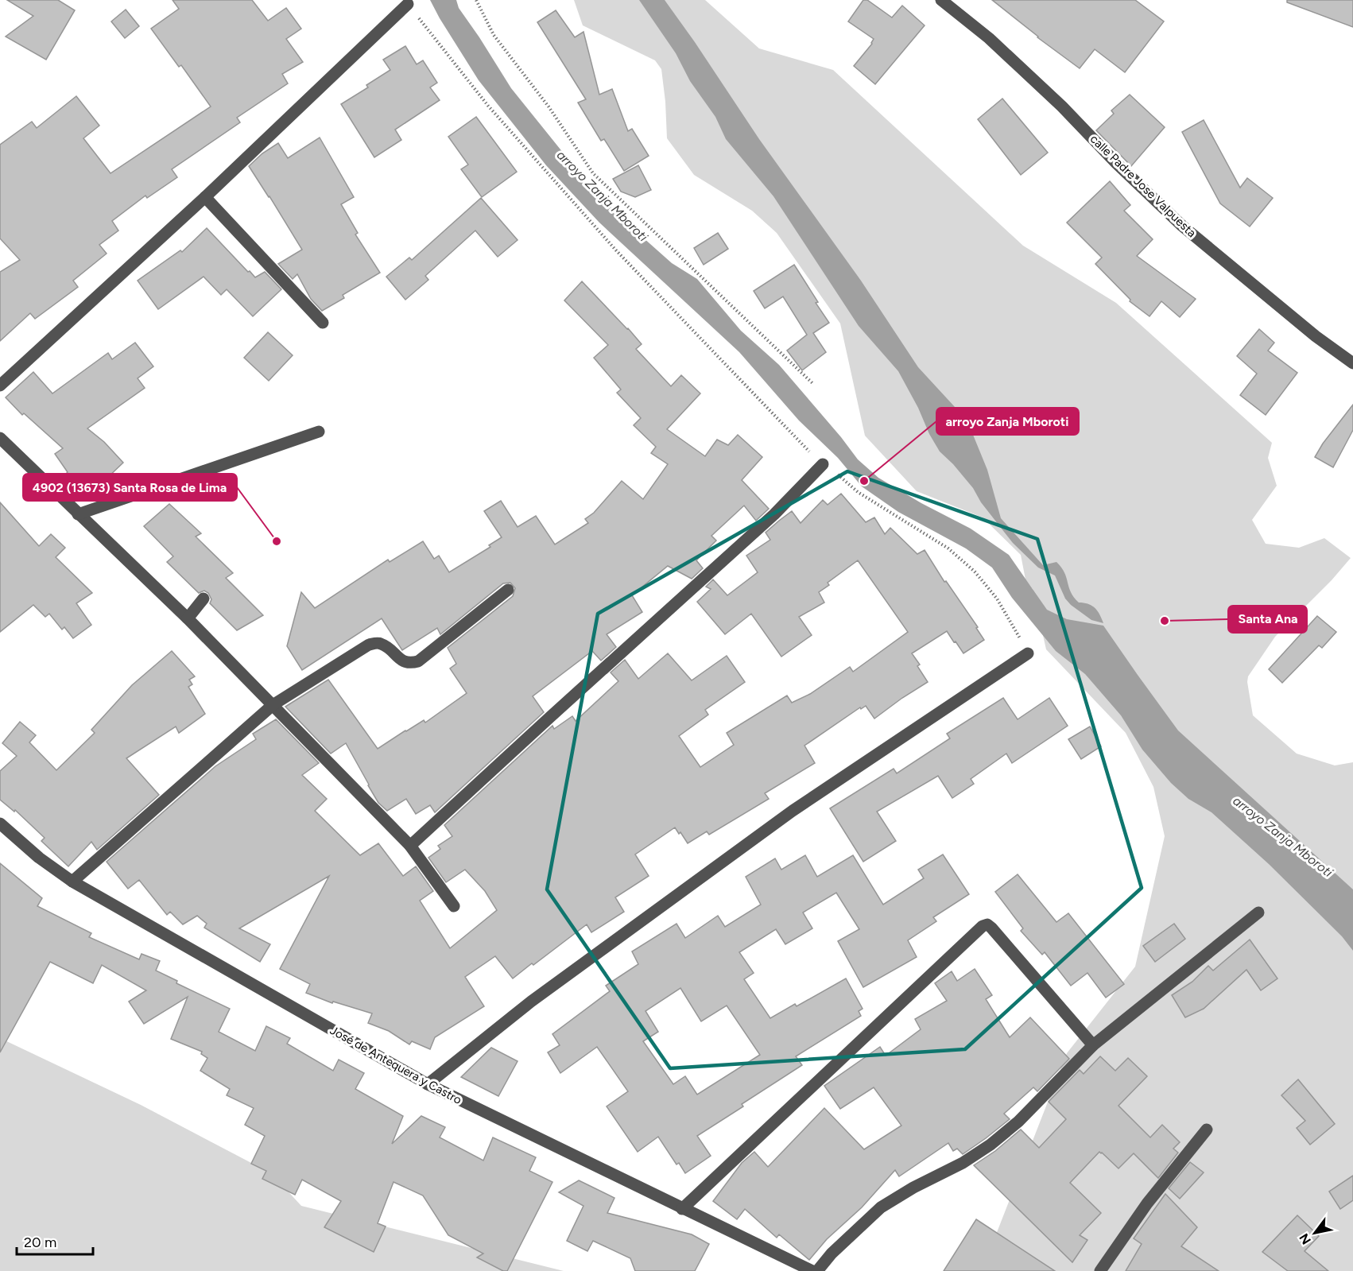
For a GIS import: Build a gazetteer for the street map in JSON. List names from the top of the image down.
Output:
{
  "streets": {
    "street": ["calle Padre Jose Valpuesta", "José de Antequera y Castro"]
  },
  "water": ["arroyo Zanja Mboroti"],
  "places": ["arroyo Zanja Mboroti", "4902 (13673) Santa Rosa de Lima", "Santa Ana"],
  "scale_bar": "20 m",
  "north": "bottom left"
}
